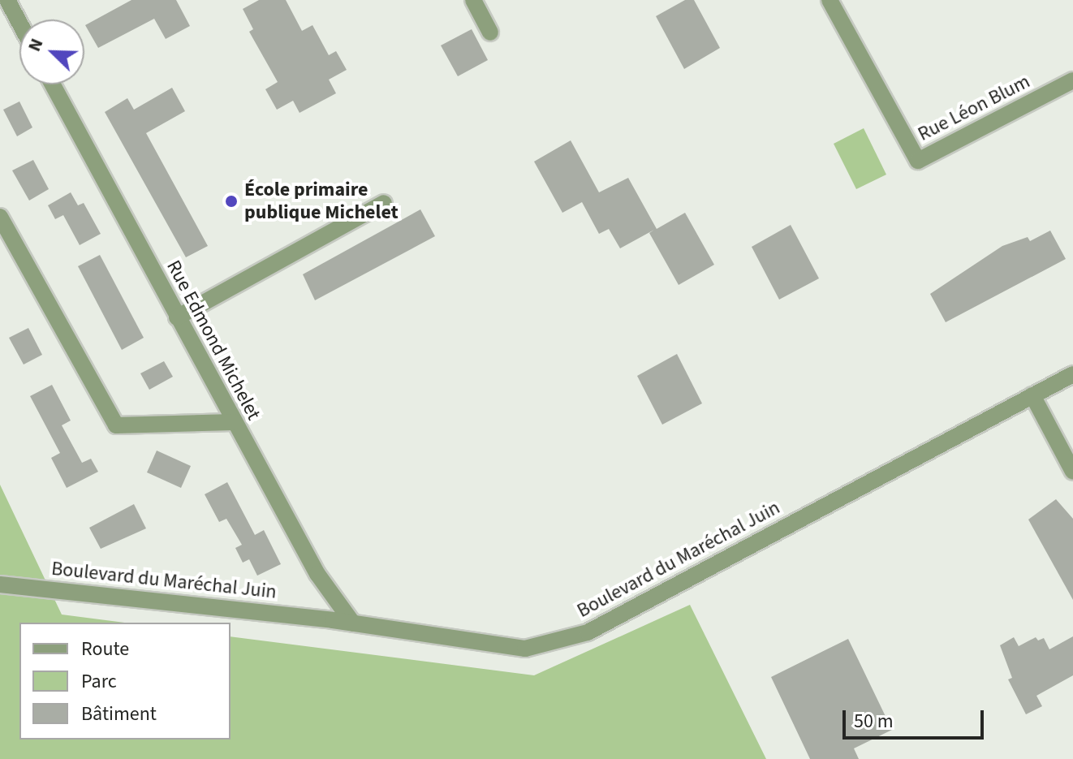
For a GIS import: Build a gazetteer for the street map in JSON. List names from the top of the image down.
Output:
{
  "streets": {
    "street": ["Rue Léon Blum", "Rue Edmond Michelet", "Boulevard du Maréchal Juin"]
  },
  "crossings": [
    ["Rue Edmond Michelet", "Boulevard du Maréchal Juin"]
  ],
  "places": ["École primaire publique Michelet"],
  "legend": ["Route", "Parc", "Bâtiment"],
  "scale_bar": "50 m",
  "north": "top left"
}
